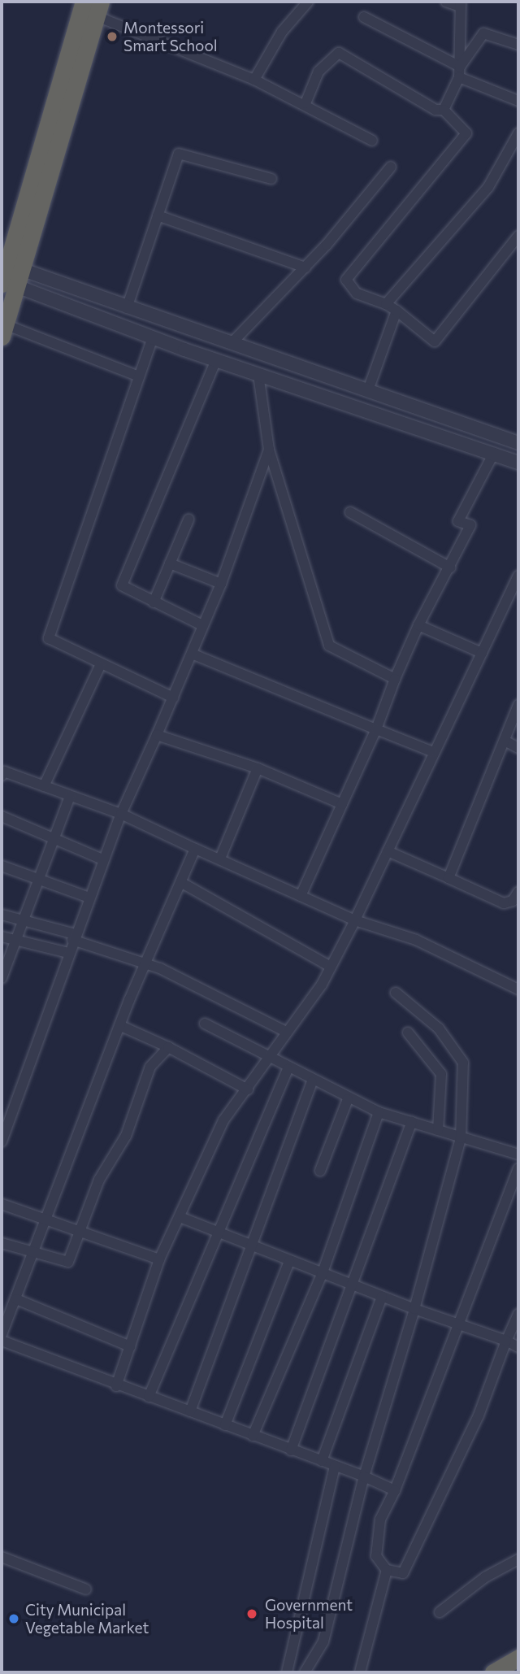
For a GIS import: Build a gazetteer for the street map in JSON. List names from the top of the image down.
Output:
{
  "places": ["Montessori Smart School", "Government Hospital", "City Municipal Vegetable Market"]
}
